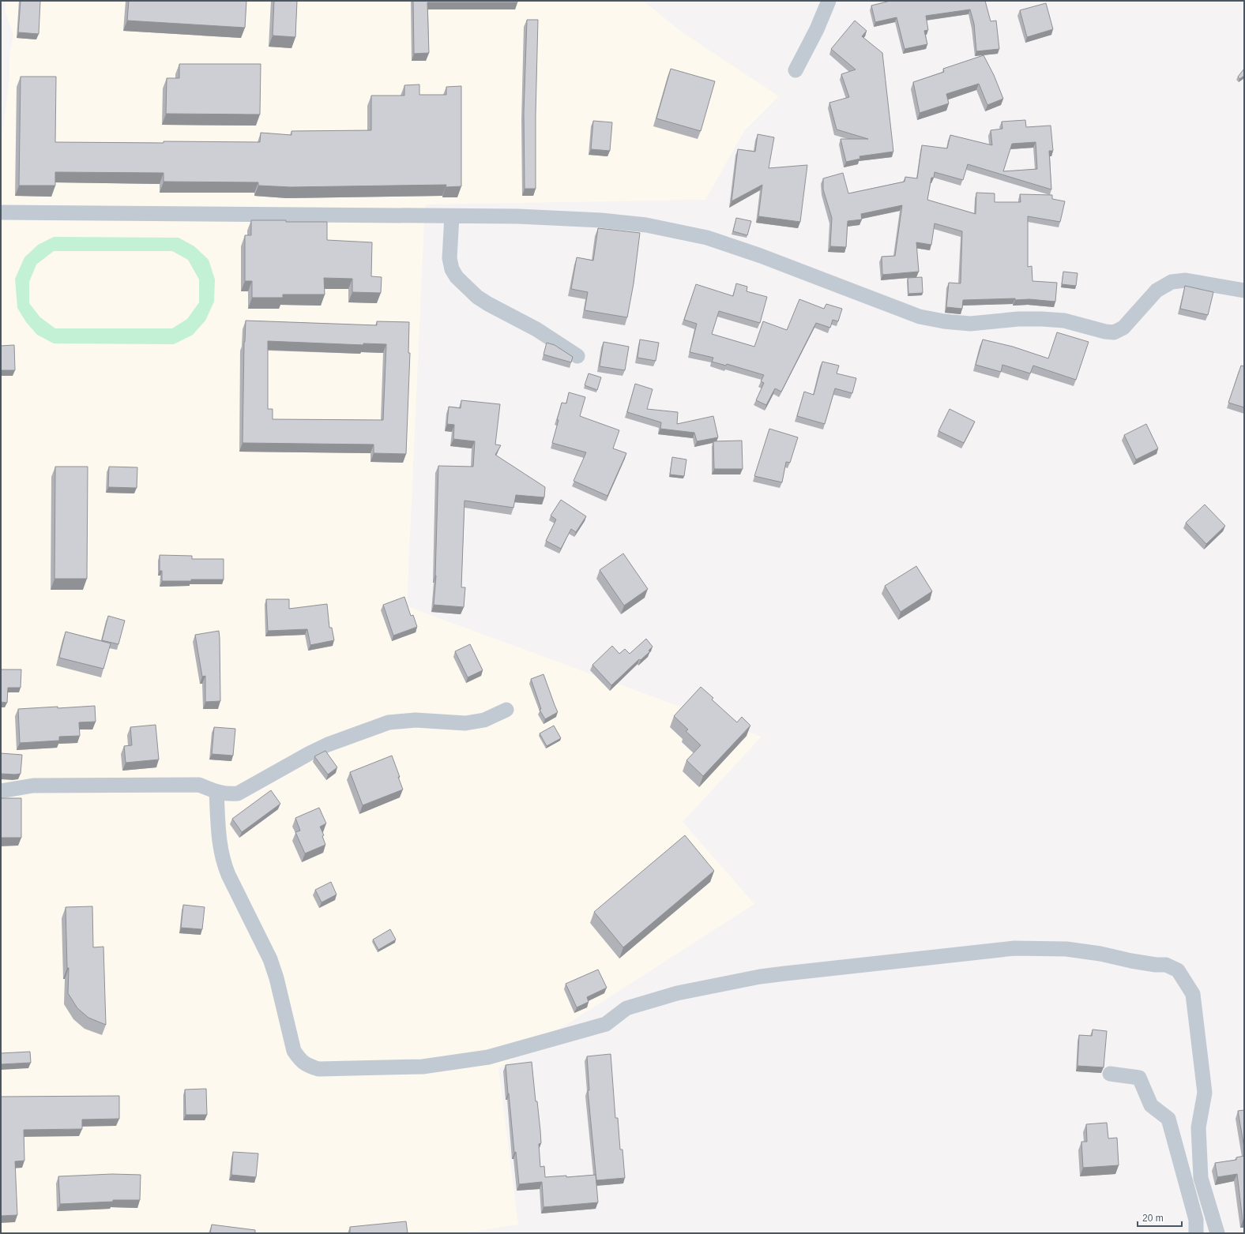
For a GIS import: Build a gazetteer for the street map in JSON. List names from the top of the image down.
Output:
{
  "scale_bar": "20 m"
}
